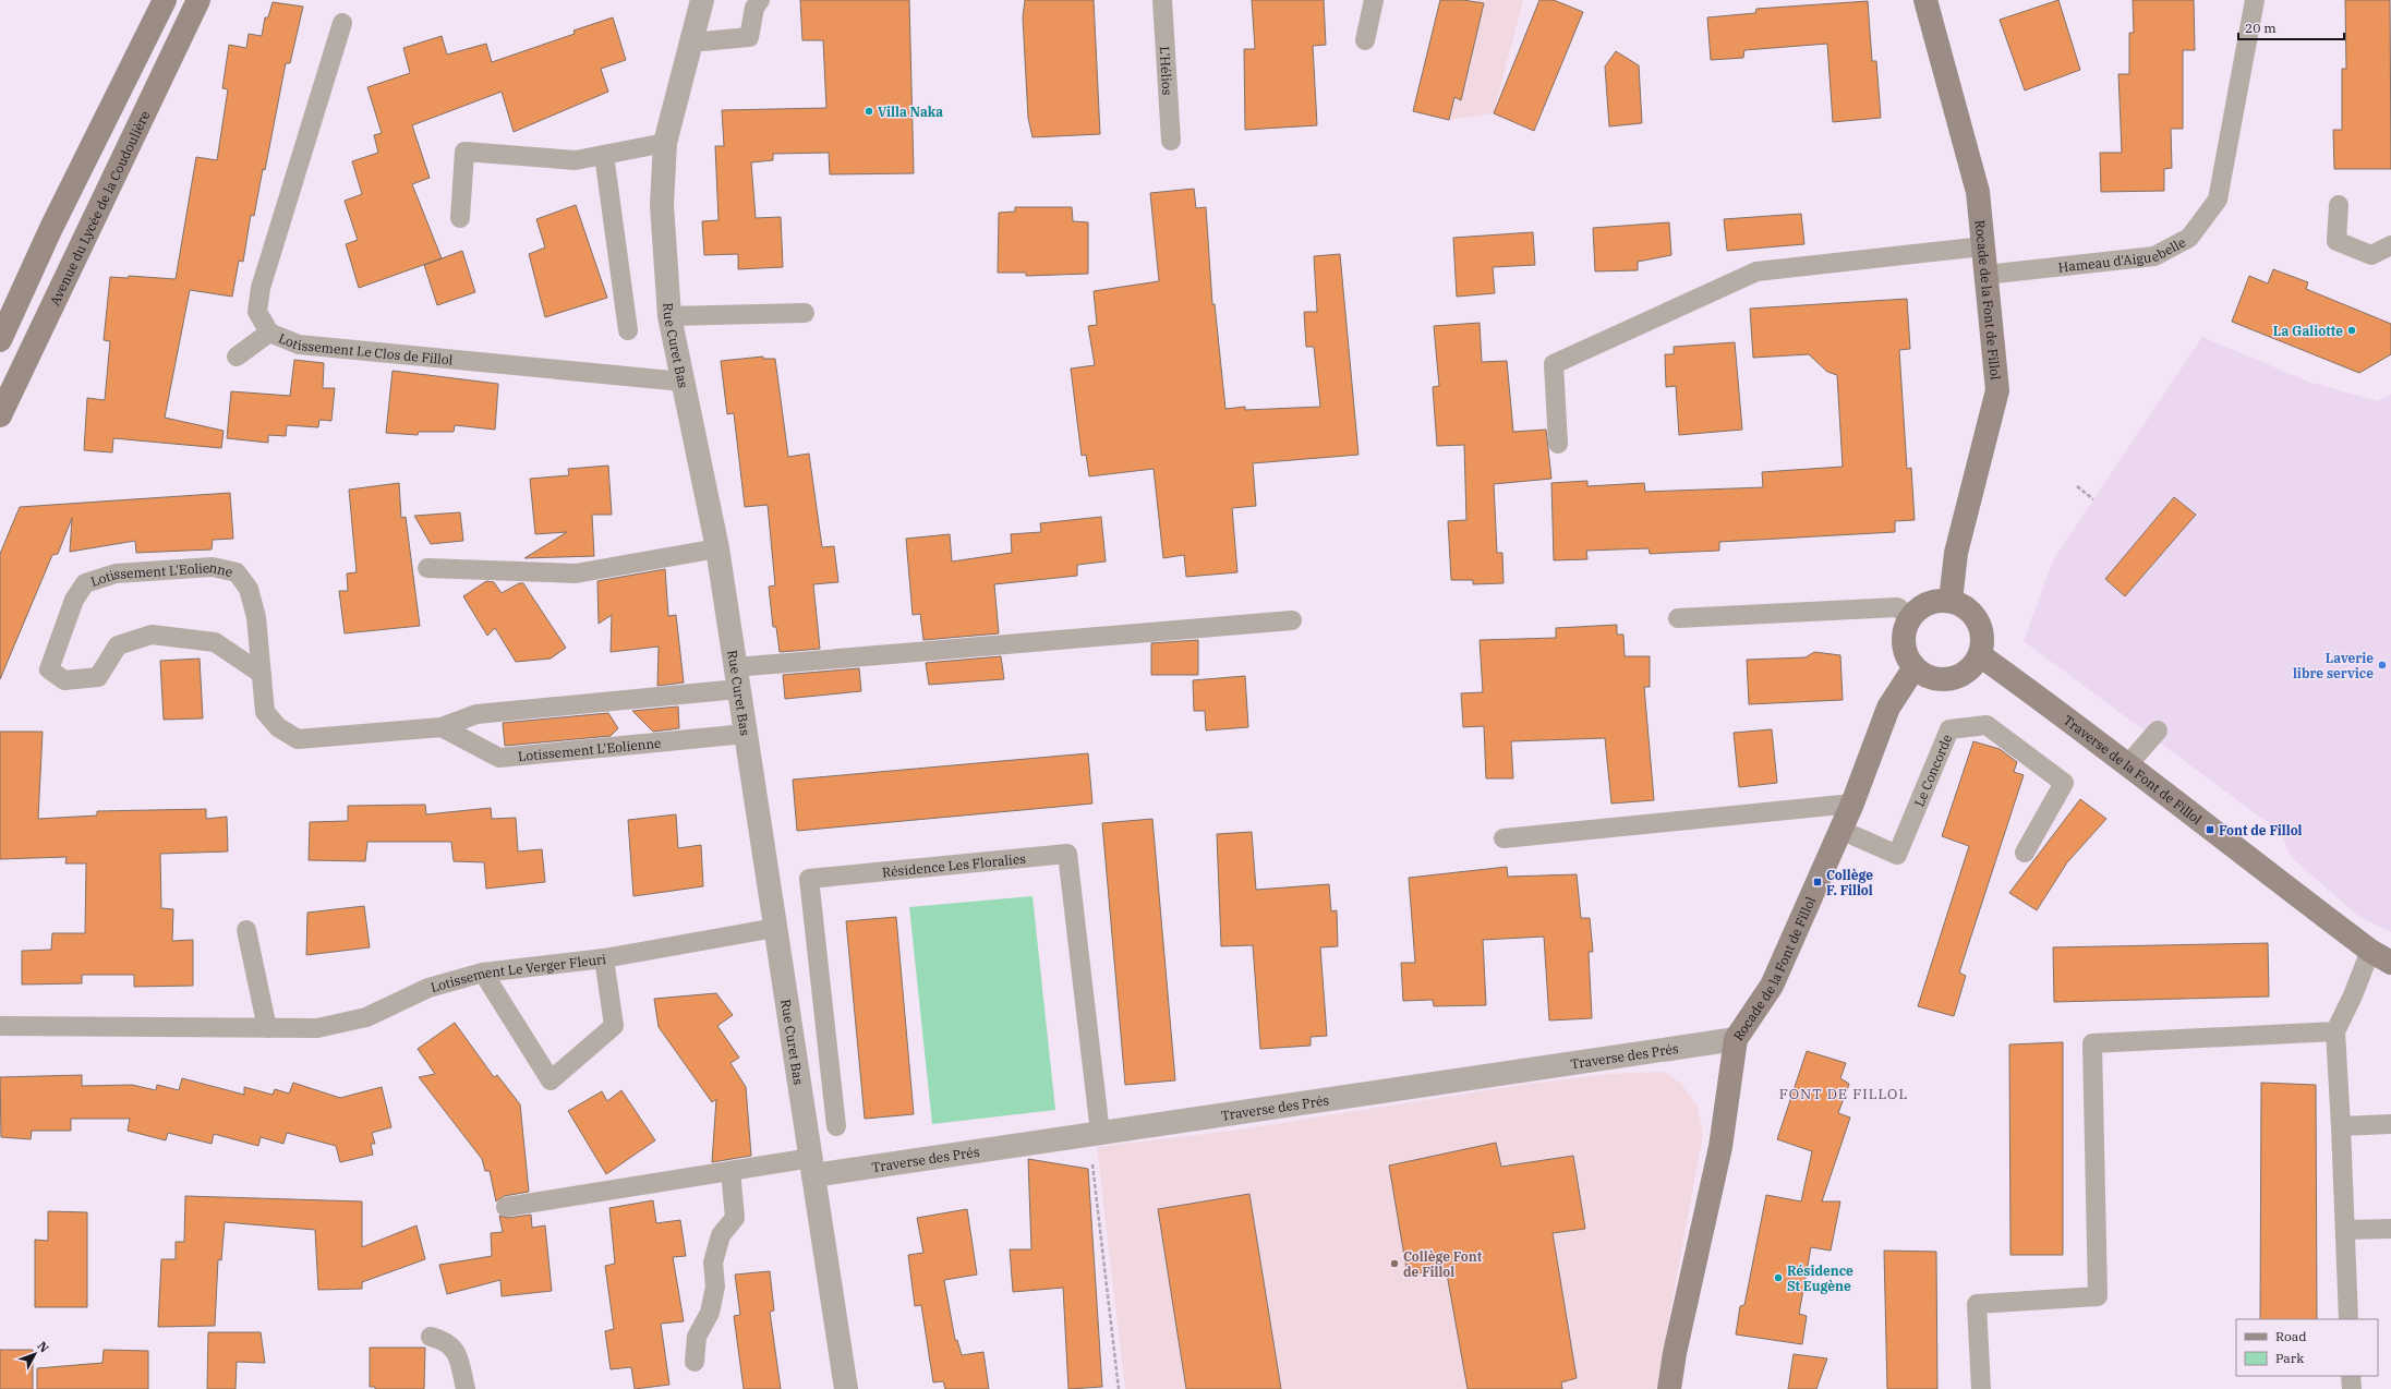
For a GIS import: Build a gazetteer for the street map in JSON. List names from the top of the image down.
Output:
{
  "streets": {
    "street": [
      "Avenue du Lycée de la Coudoulière",
      "Rocade de la Font de Fillol",
      "Rue Curet Bas",
      "Traverse de la Font de Fillol",
      "Traverse des Prés"
    ],
    "lane": [
      "L'Hélios",
      "Hameau d'Aiguebelle",
      "Lotissement Le Clos de Fillol",
      "Lotissement L'Eolienne",
      "Le Concorde",
      "Résidence Les Floralies",
      "Lotissement Le Verger Fleuri"
    ]
  },
  "crossings": [
    ["Hameau d'Aiguebelle", "Rocade de la Font de Fillol"],
    ["Rocade de la Font de Fillol", "Traverse de la Font de Fillol"],
    ["Rocade de la Font de Fillol", "Le Concorde"],
    ["Rocade de la Font de Fillol", "Traverse des Prés"],
    ["Rue Curet Bas", "Lotissement Le Clos de Fillol"],
    ["Rue Curet Bas", "Lotissement L'Eolienne"],
    ["Rue Curet Bas", "Lotissement Le Verger Fleuri"],
    ["Rue Curet Bas", "Traverse des Prés"],
    ["Résidence Les Floralies", "Traverse des Prés"]
  ],
  "districts": ["FONT DE FILLOL"],
  "places": {
    "other": [
      "Villa Naka",
      "La Galiotte",
      "Laverie libre service",
      "Collège Font de Fillol",
      "Résidence St Eugène"
    ],
    "transit": ["Font de Fillol", "Collège F. Fillol"]
  },
  "legend": ["Road", "Park"],
  "scale_bar": "20 m",
  "north": "top right"
}
